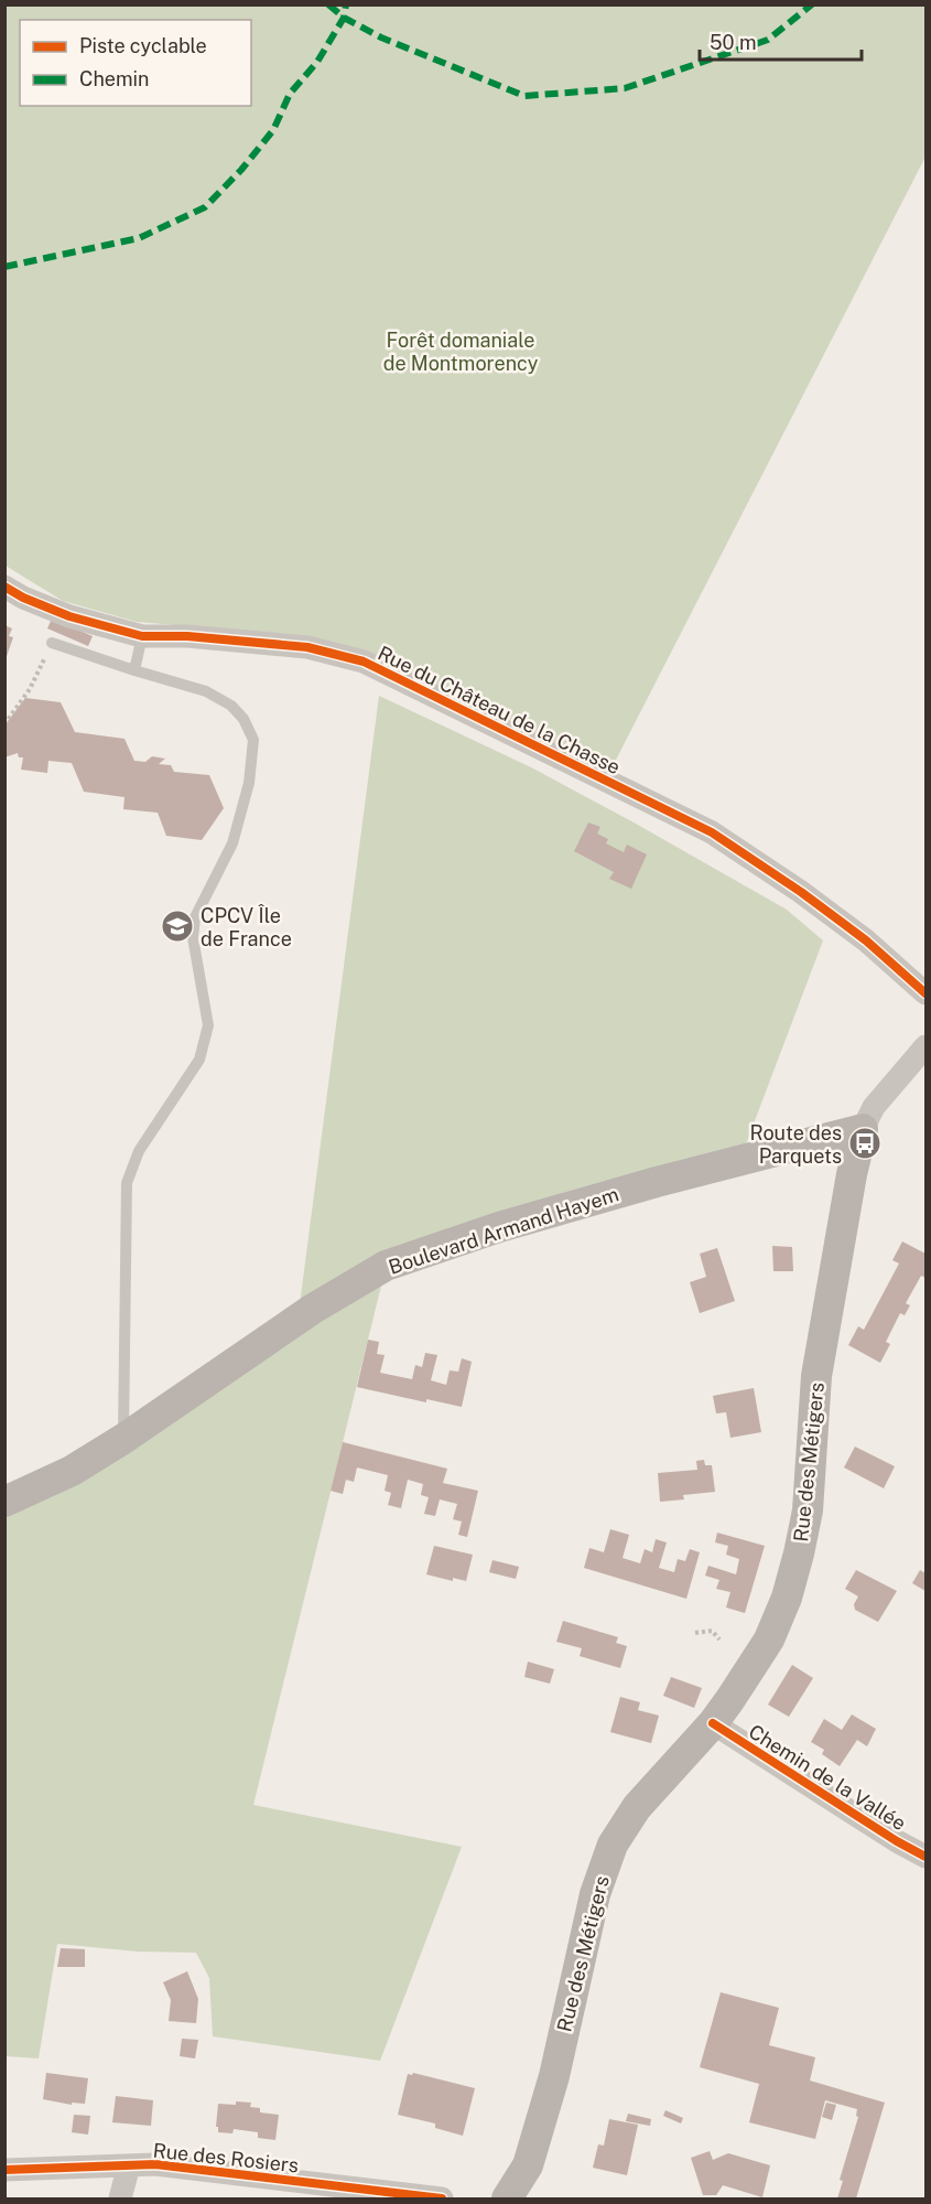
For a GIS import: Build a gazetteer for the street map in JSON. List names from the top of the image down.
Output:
{
  "streets": {
    "main road": ["Boulevard Armand Hayem", "Rue des Métigers"],
    "street": ["Rue du Château de la Chasse", "Chemin de la Vallée", "Rue des Rosiers"]
  },
  "crossings": [
    ["Boulevard Armand Hayem", "Rue des Métigers"],
    ["Rue des Métigers", "Chemin de la Vallée"]
  ],
  "parks": ["Forêt domaniale de Montmorency"],
  "places": {
    "school or university": ["CPCV Île de France"],
    "bus stop": ["Route des Parquets"]
  },
  "legend": ["Piste cyclable", "Chemin"],
  "scale_bar": "50 m"
}
